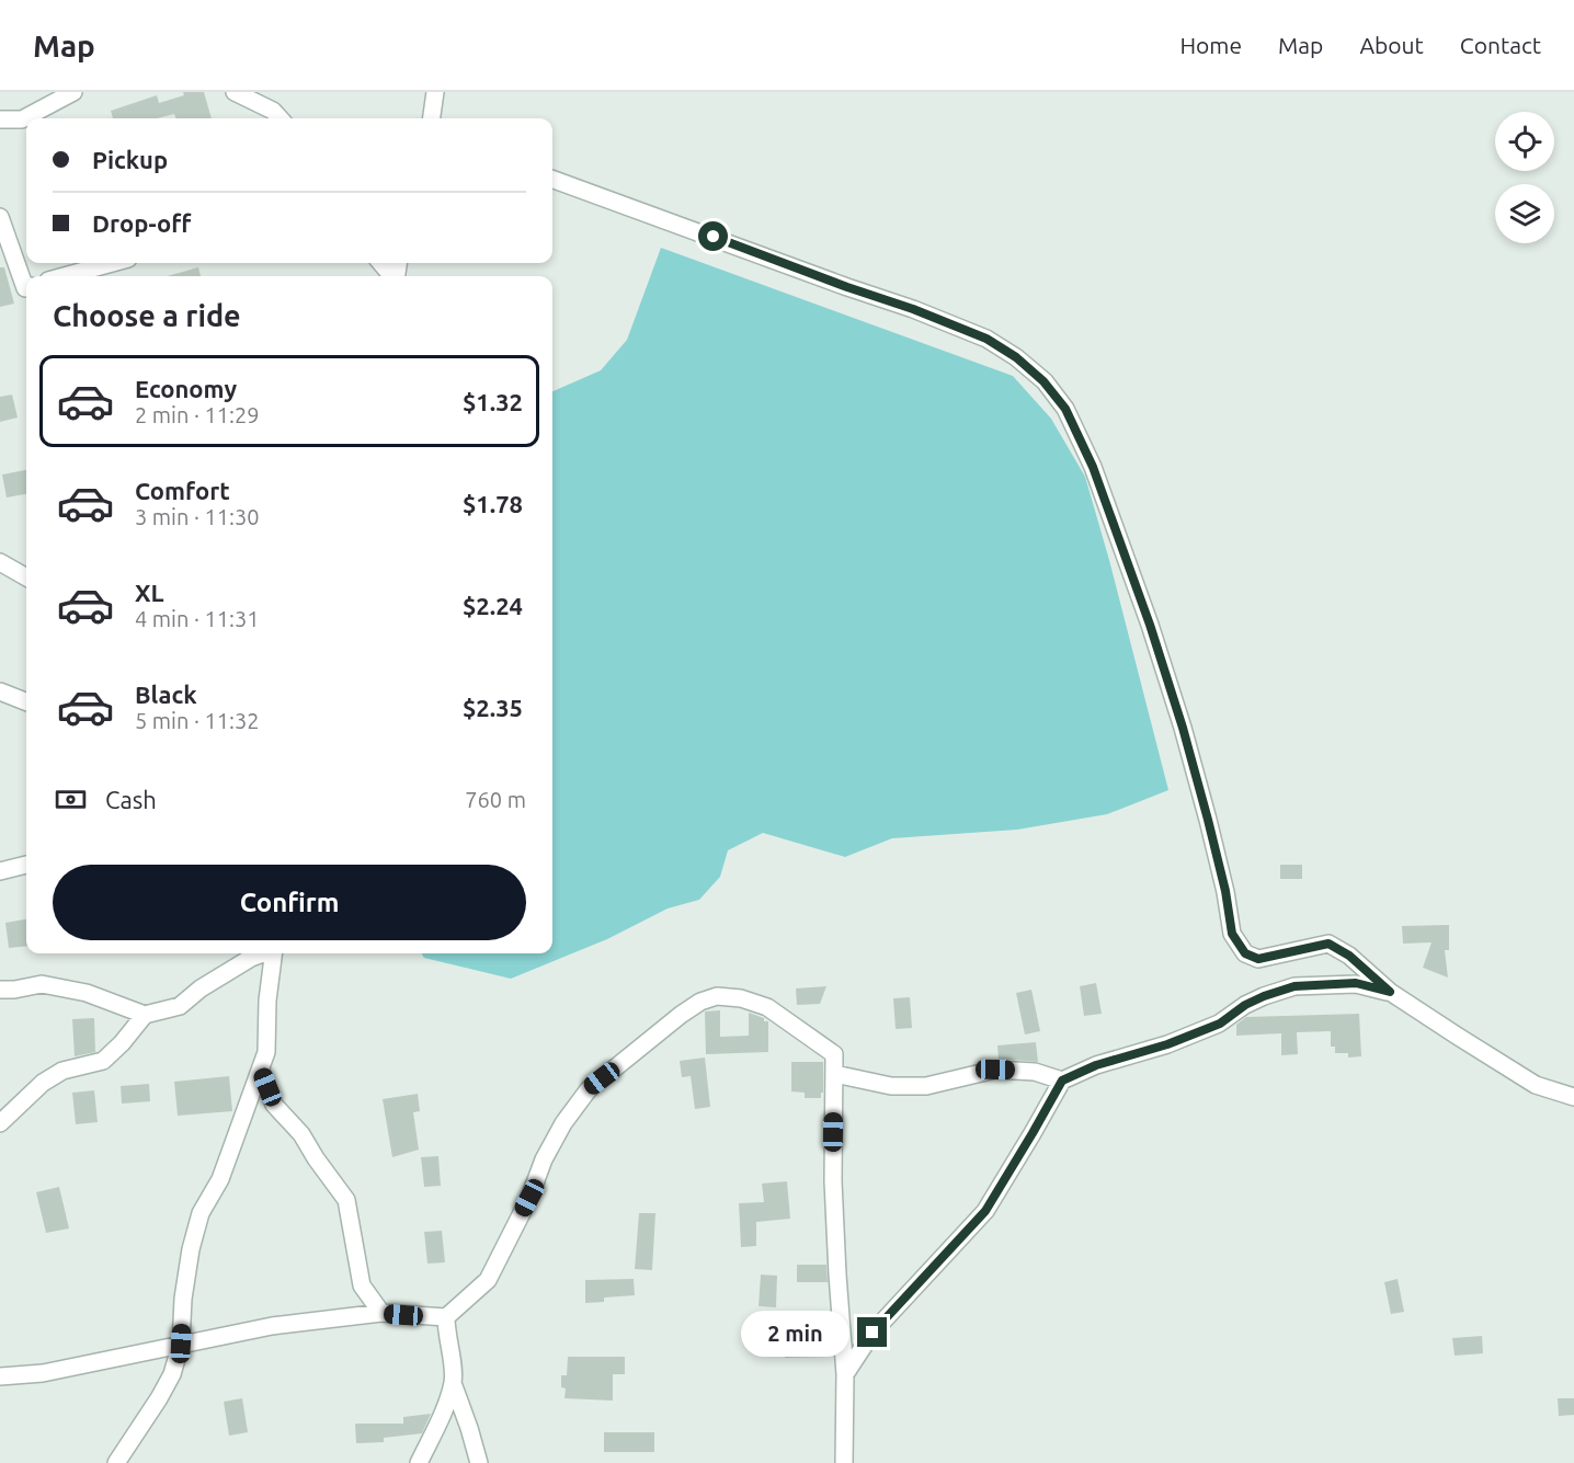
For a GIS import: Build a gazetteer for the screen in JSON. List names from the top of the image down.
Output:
{
  "page": {
    "header": "Map",
    "nav": [
      "Home",
      "Map",
      "About",
      "Contact"
    ],
    "banner": ["Pickup", "Drop-off"],
    "heading": "Choose a ride",
    "list": [
      {
        "name": "Economy",
        "note": "2 min · 11:29",
        "value": "$1.32"
      },
      {
        "name": "Comfort",
        "note": "3 min · 11:30",
        "value": "$1.78"
      },
      {
        "name": "XL",
        "note": "4 min · 11:31",
        "value": "$2.24"
      },
      {
        "name": "Black",
        "note": "5 min · 11:32",
        "value": "$2.35"
      }
    ],
    "pay": ["Cash", "760 m"],
    "buttons": "Confirm",
    "bubble": "2 min"
  }
}
